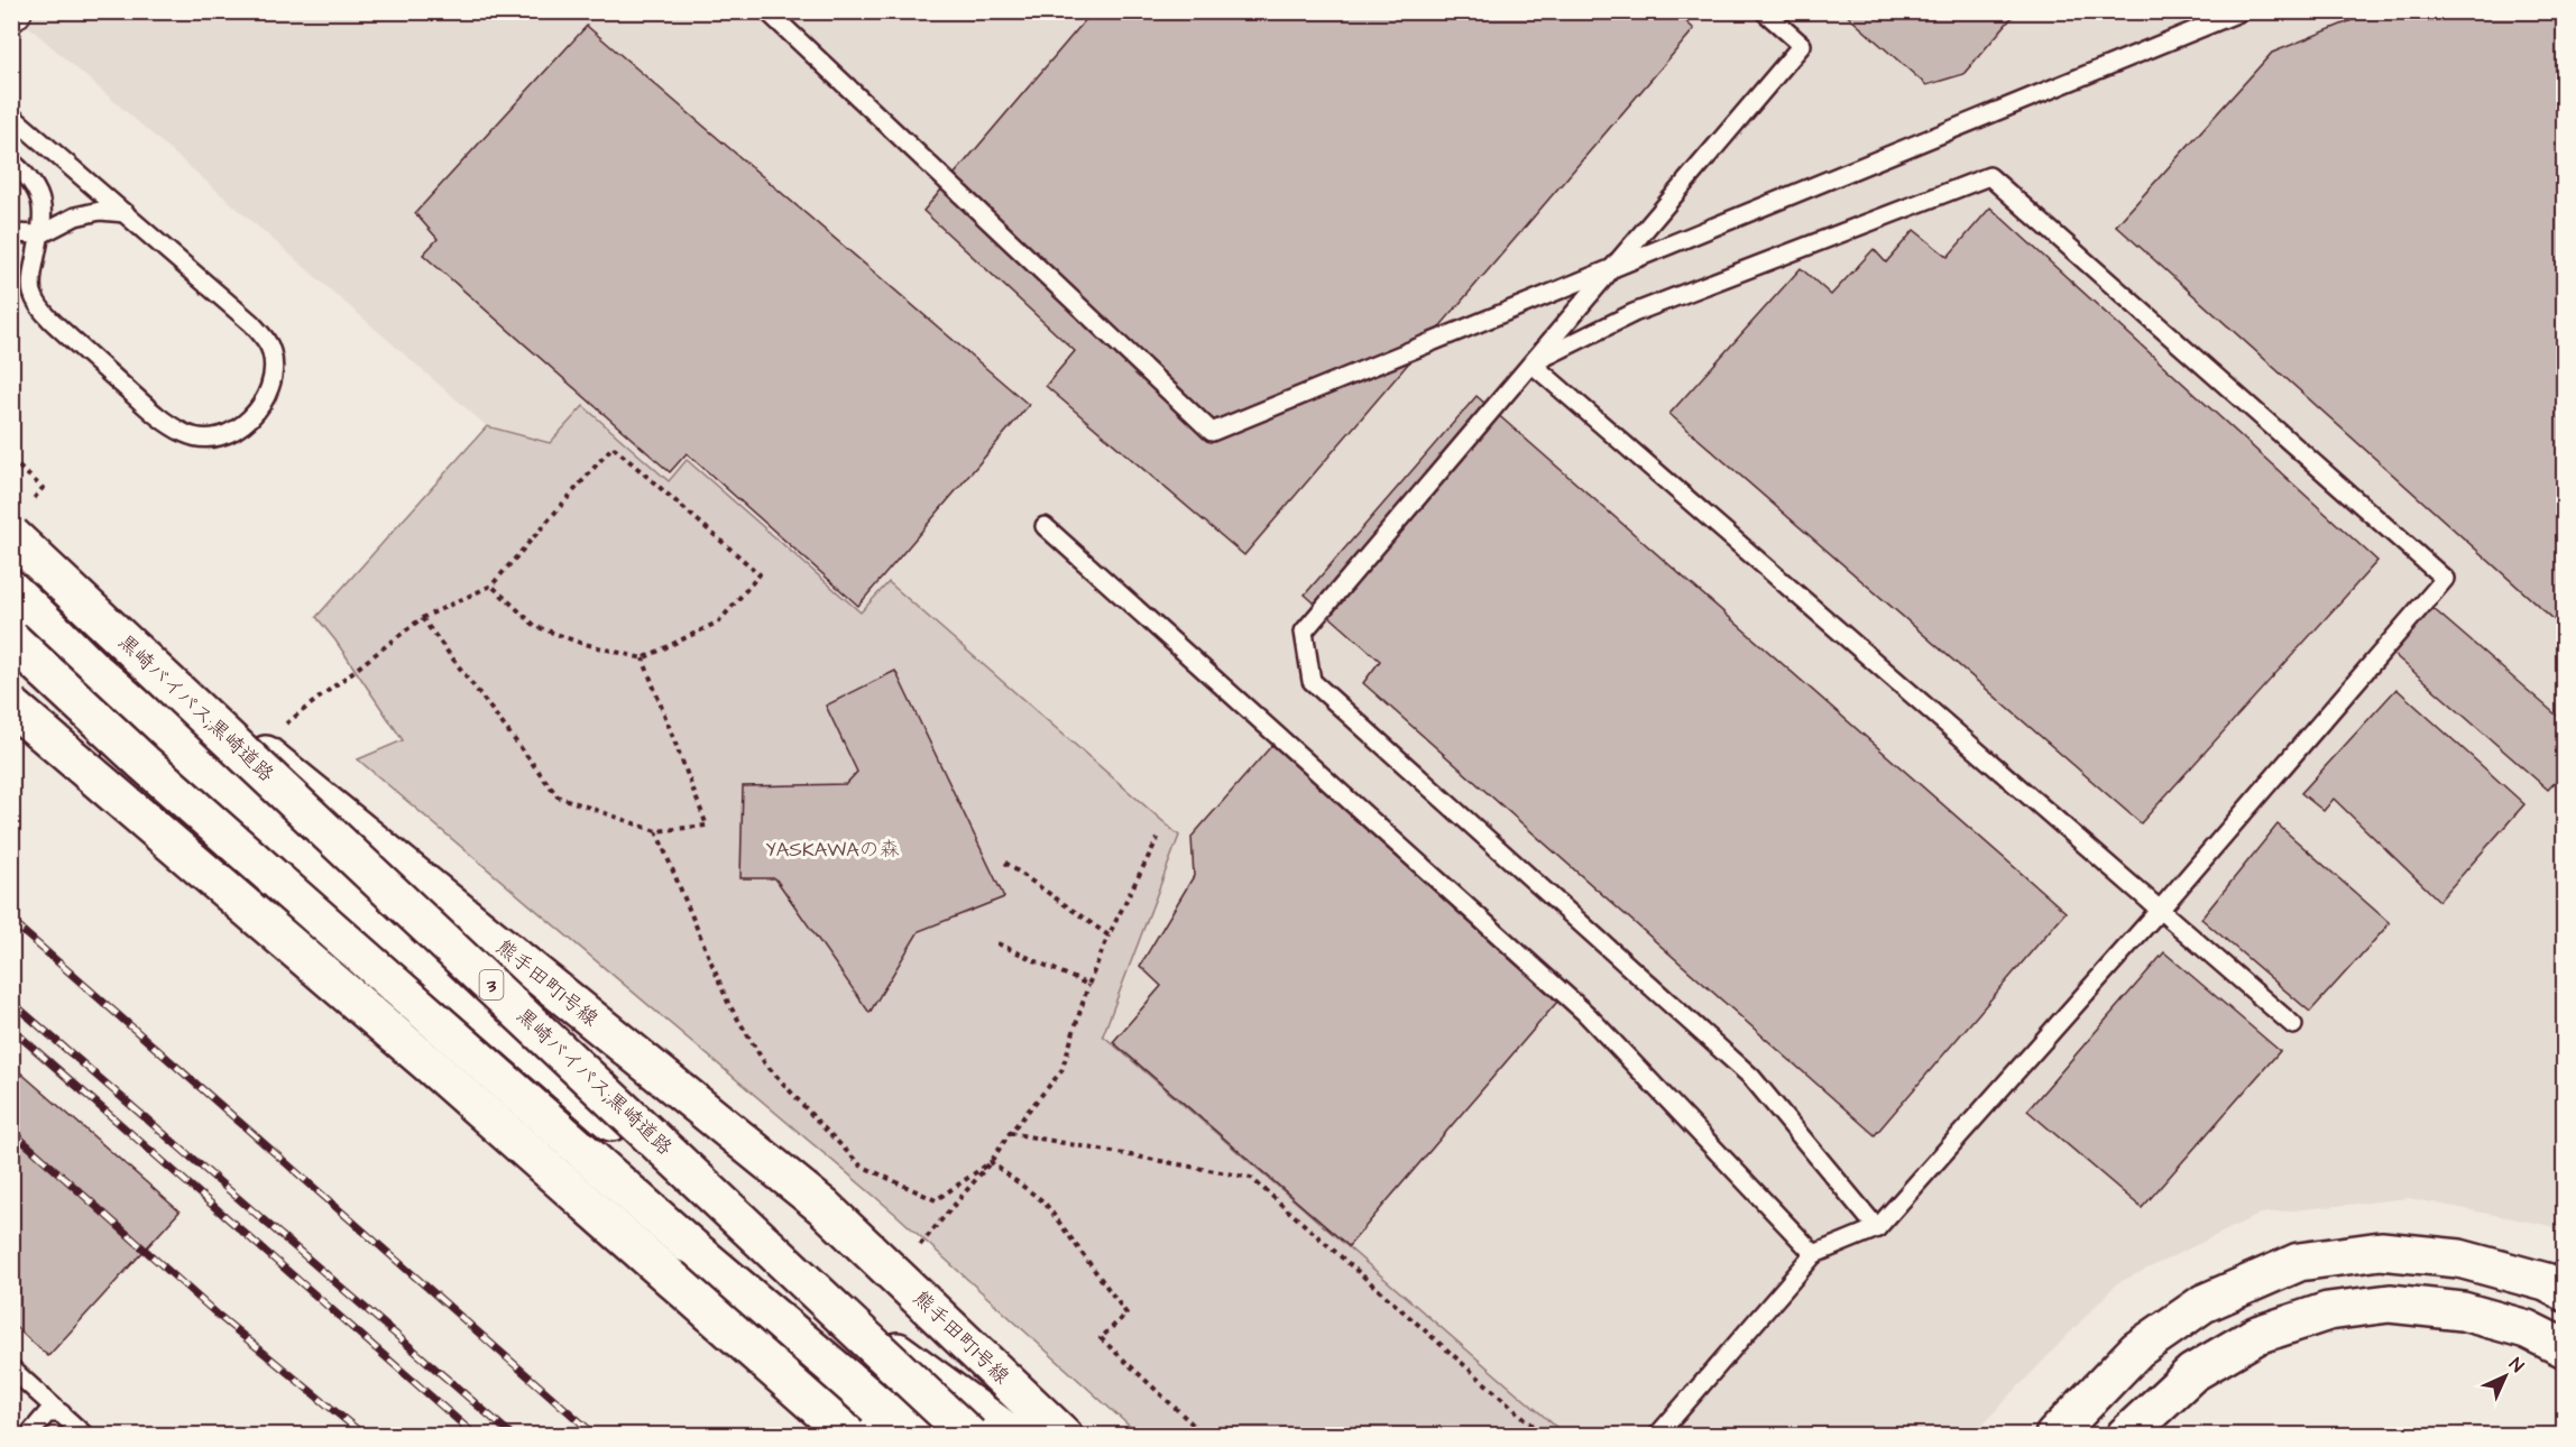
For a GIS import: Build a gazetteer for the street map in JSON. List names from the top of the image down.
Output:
{
  "streets": {
    "main road": ["黒崎バイパス;黒崎道路", "熊手田町1号線", "3"]
  },
  "parks": ["YASKAWAの森"],
  "north": "top right"
}
